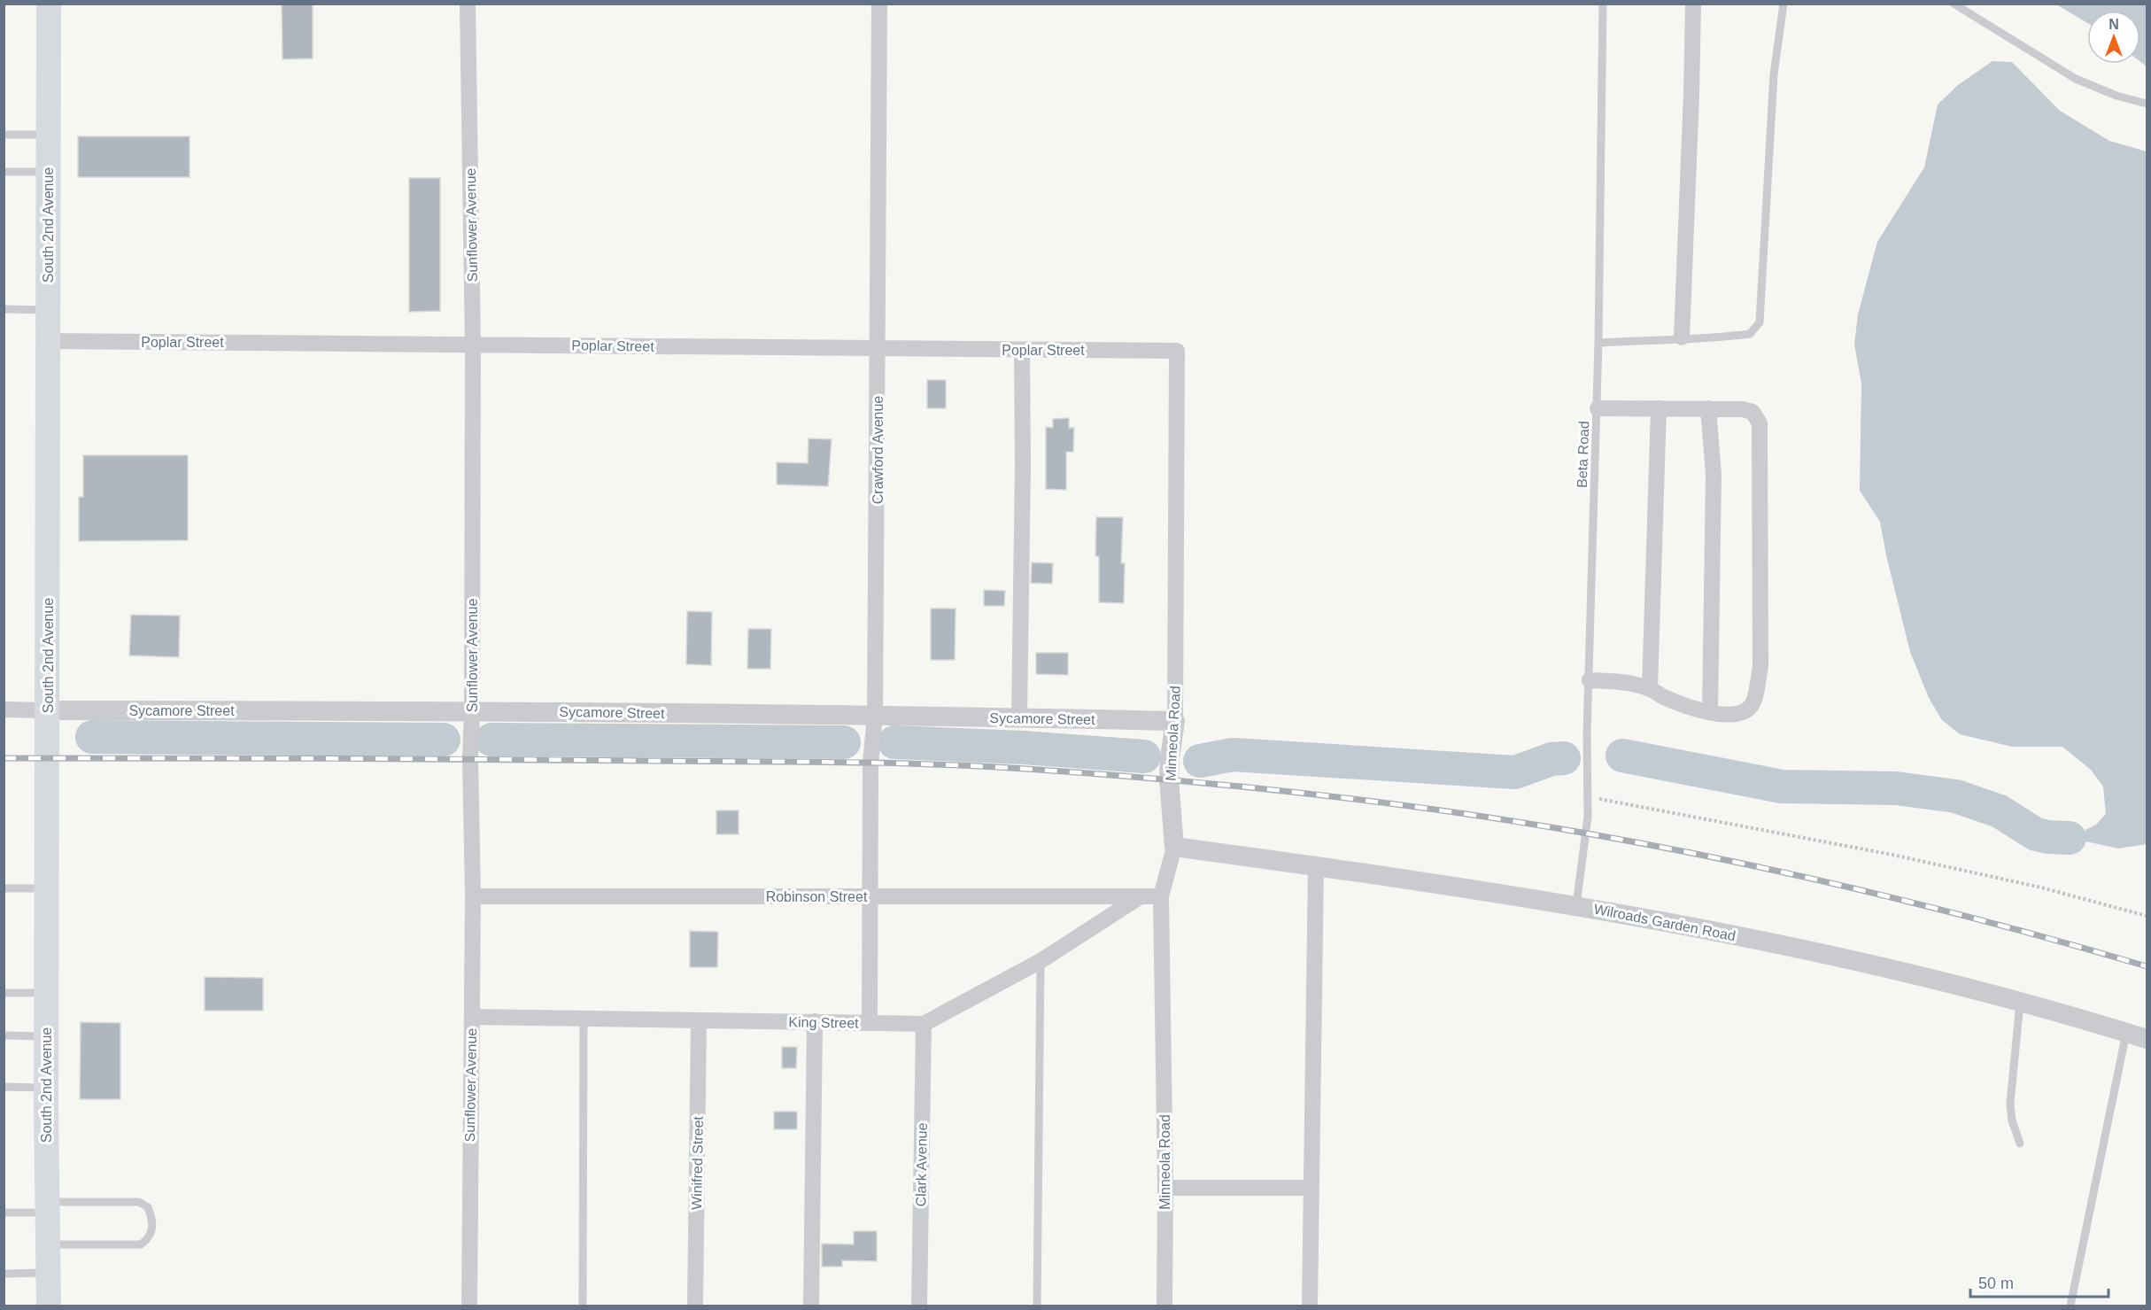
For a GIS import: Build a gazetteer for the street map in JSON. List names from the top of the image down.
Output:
{
  "streets": {
    "main road": ["South 2nd Avenue"],
    "street": [
      "Sunflower Avenue",
      "Poplar Street",
      "Crawford Avenue",
      "Sycamore Street",
      "Minneola Road",
      "Robinson Street",
      "Wilroads Garden Road",
      "King Street",
      "Winifred Street",
      "Clark Avenue"
    ],
    "lane": ["Beta Road"]
  },
  "crossings": [
    ["South 2nd Avenue", "Poplar Street"],
    ["South 2nd Avenue", "Sycamore Street"],
    ["Sunflower Avenue", "Poplar Street"],
    ["Sunflower Avenue", "Sycamore Street"],
    ["Sunflower Avenue", "Robinson Street"],
    ["Sunflower Avenue", "King Street"],
    ["Poplar Street", "Crawford Avenue"],
    ["Poplar Street", "Minneola Road"],
    ["Crawford Avenue", "Sycamore Street"],
    ["Crawford Avenue", "Robinson Street"],
    ["Crawford Avenue", "King Street"],
    ["Beta Road", "Wilroads Garden Road"],
    ["Sycamore Street", "Minneola Road"],
    ["Minneola Road", "Robinson Street"],
    ["Minneola Road", "Wilroads Garden Road"],
    ["Robinson Street", "King Street"],
    ["King Street", "Winifred Street"],
    ["King Street", "Clark Avenue"]
  ],
  "scale_bar": "50 m",
  "north": "top"
}
